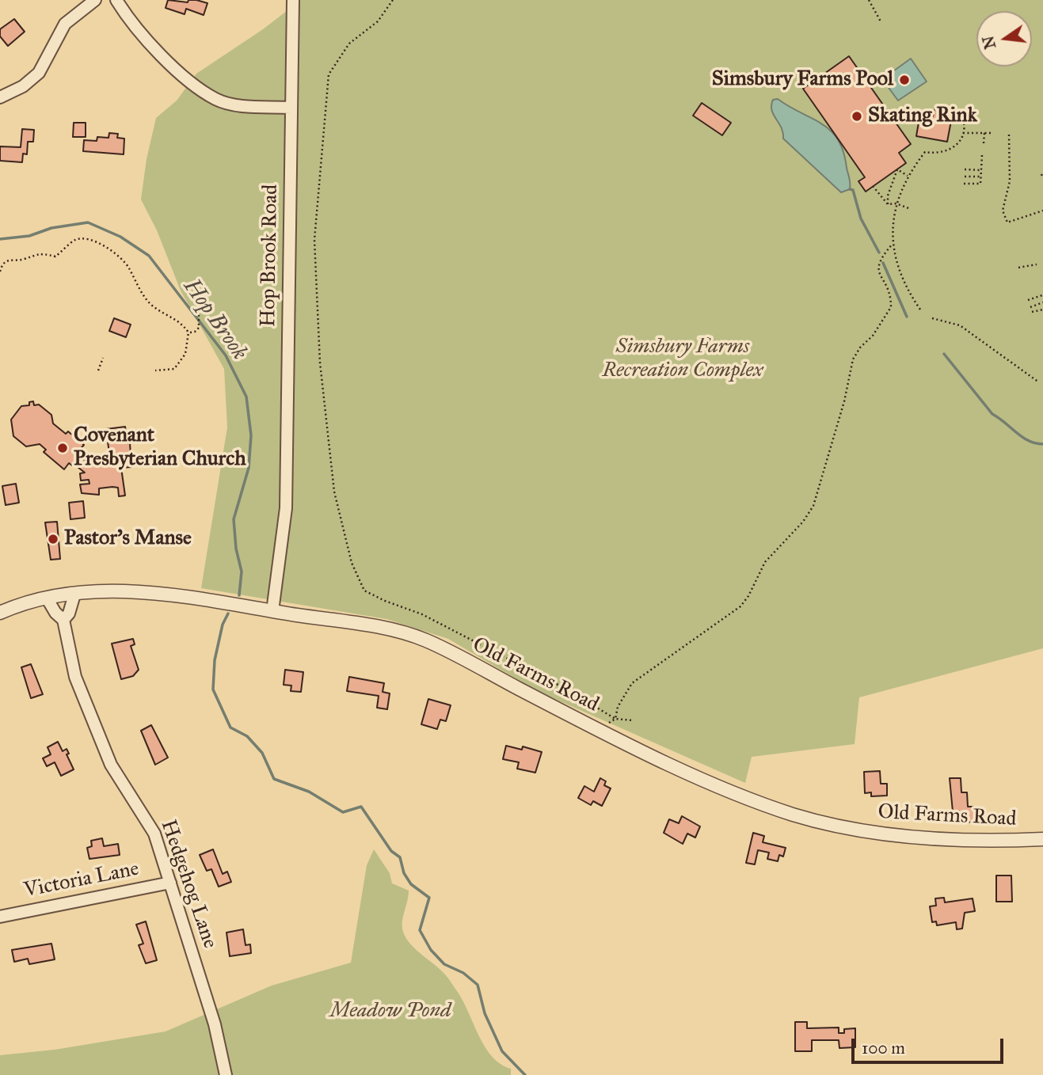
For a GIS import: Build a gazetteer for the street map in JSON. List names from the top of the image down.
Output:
{
  "streets": {
    "street": [
      "Hop Brook Road",
      "Old Farms Road",
      "Victoria Lane",
      "Hedgehog Lane"
    ]
  },
  "crossings": [
    ["Hop Brook Road", "Old Farms Road"],
    ["Old Farms Road", "Hedgehog Lane"],
    ["Victoria Lane", "Hedgehog Lane"]
  ],
  "water": ["Hop Brook"],
  "parks": ["Simsbury Farms Recreation Complex", "Meadow Pond"],
  "places": [
    "Simsbury Farms Pool",
    "Skating Rink",
    "Covenant Presbyterian Church",
    "Pastor's Manse"
  ],
  "scale_bar": "100 m",
  "north": "left"
}
